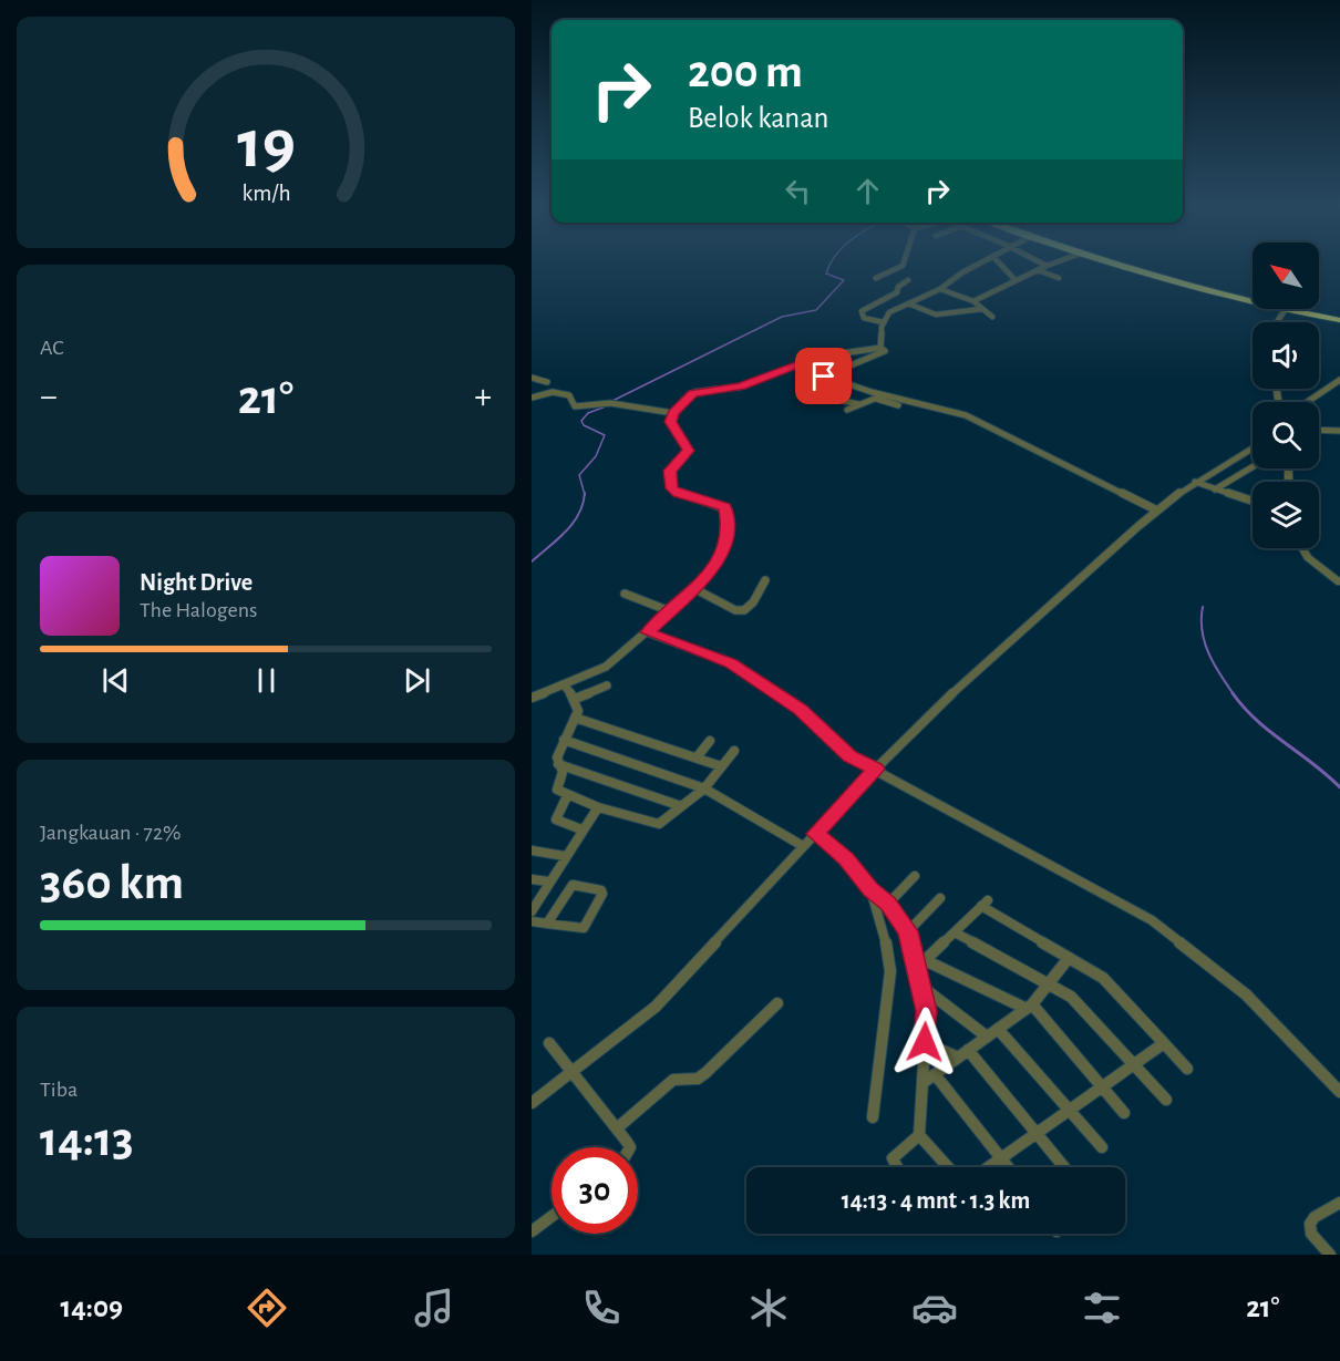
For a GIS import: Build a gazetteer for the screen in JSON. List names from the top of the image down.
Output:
{
  "north": "top left",
  "page": {
    "turn": ["200 m", "Belok kanan"],
    "tile": [
      "AC",
      ["Jangkauan · 72%", "360 km"],
      ["Tiba", "14:13"]
    ],
    "heat": ["−", "21°", "+"],
    "song": ["Night Drive", "The Halogens"],
    "limit": "30",
    "trip": "14:13 · 4 mnt · 1.3 km",
    "tabs": ["14:09", "21°"],
    "gauge": ["19", "km/h"]
  }
}
